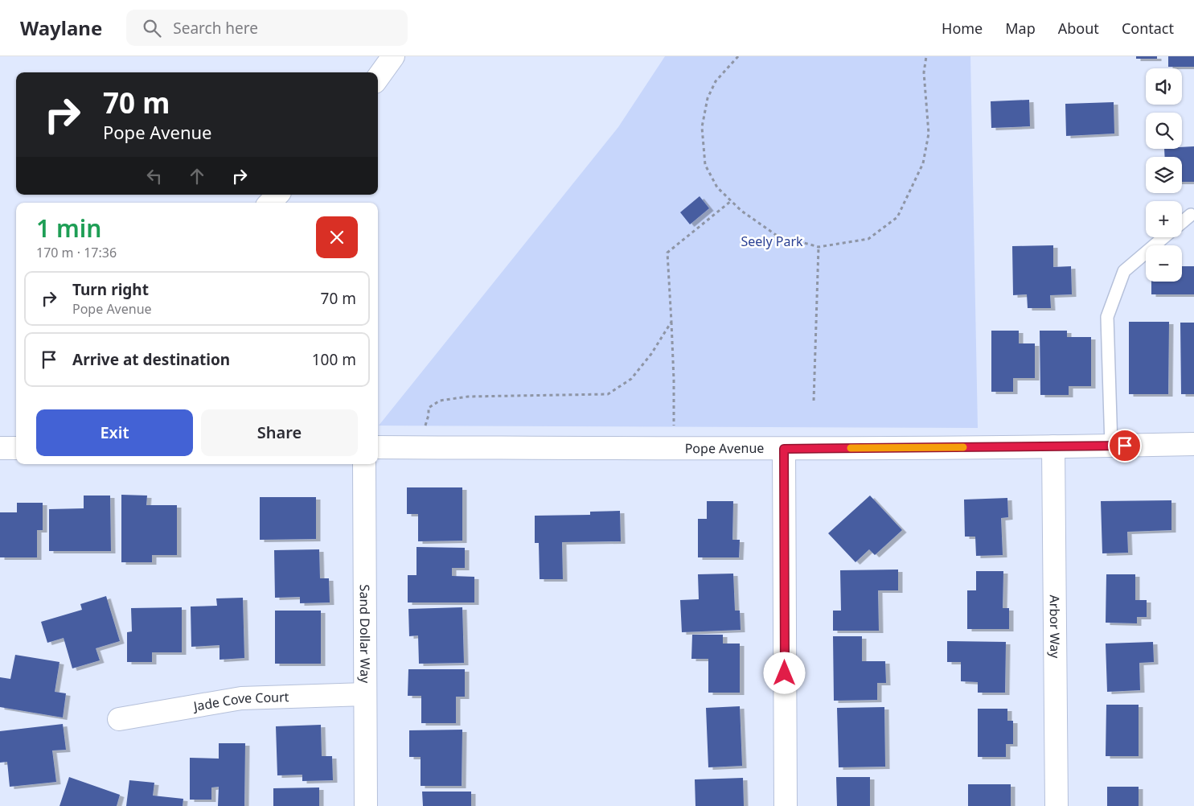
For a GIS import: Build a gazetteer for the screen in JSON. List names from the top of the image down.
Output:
{
  "streets": {
    "street": [
      "Pope Avenue",
      "Arbor Way",
      "Sand Dollar Way",
      "Jade Cove Court"
    ]
  },
  "crossings": [
    ["Pope Avenue", "Arbor Way"],
    ["Sand Dollar Way", "Jade Cove Court"]
  ],
  "parks": ["Seely Park"],
  "page": {
    "header": "Waylane",
    "search": "Search here",
    "nav": [
      "Home",
      "Map",
      "About",
      "Contact"
    ],
    "map_buttons": ["+", "−"],
    "turn": ["70 m", "Pope Avenue"],
    "heading": ["1 min", "170 m · 17:36"],
    "list": [
      {
        "name": "Turn right",
        "note": "Pope Avenue",
        "value": "70 m"
      },
      {
        "name": "Arrive at destination",
        "value": "100 m"
      }
    ],
    "buttons": ["Exit", "Share"]
  }
}
